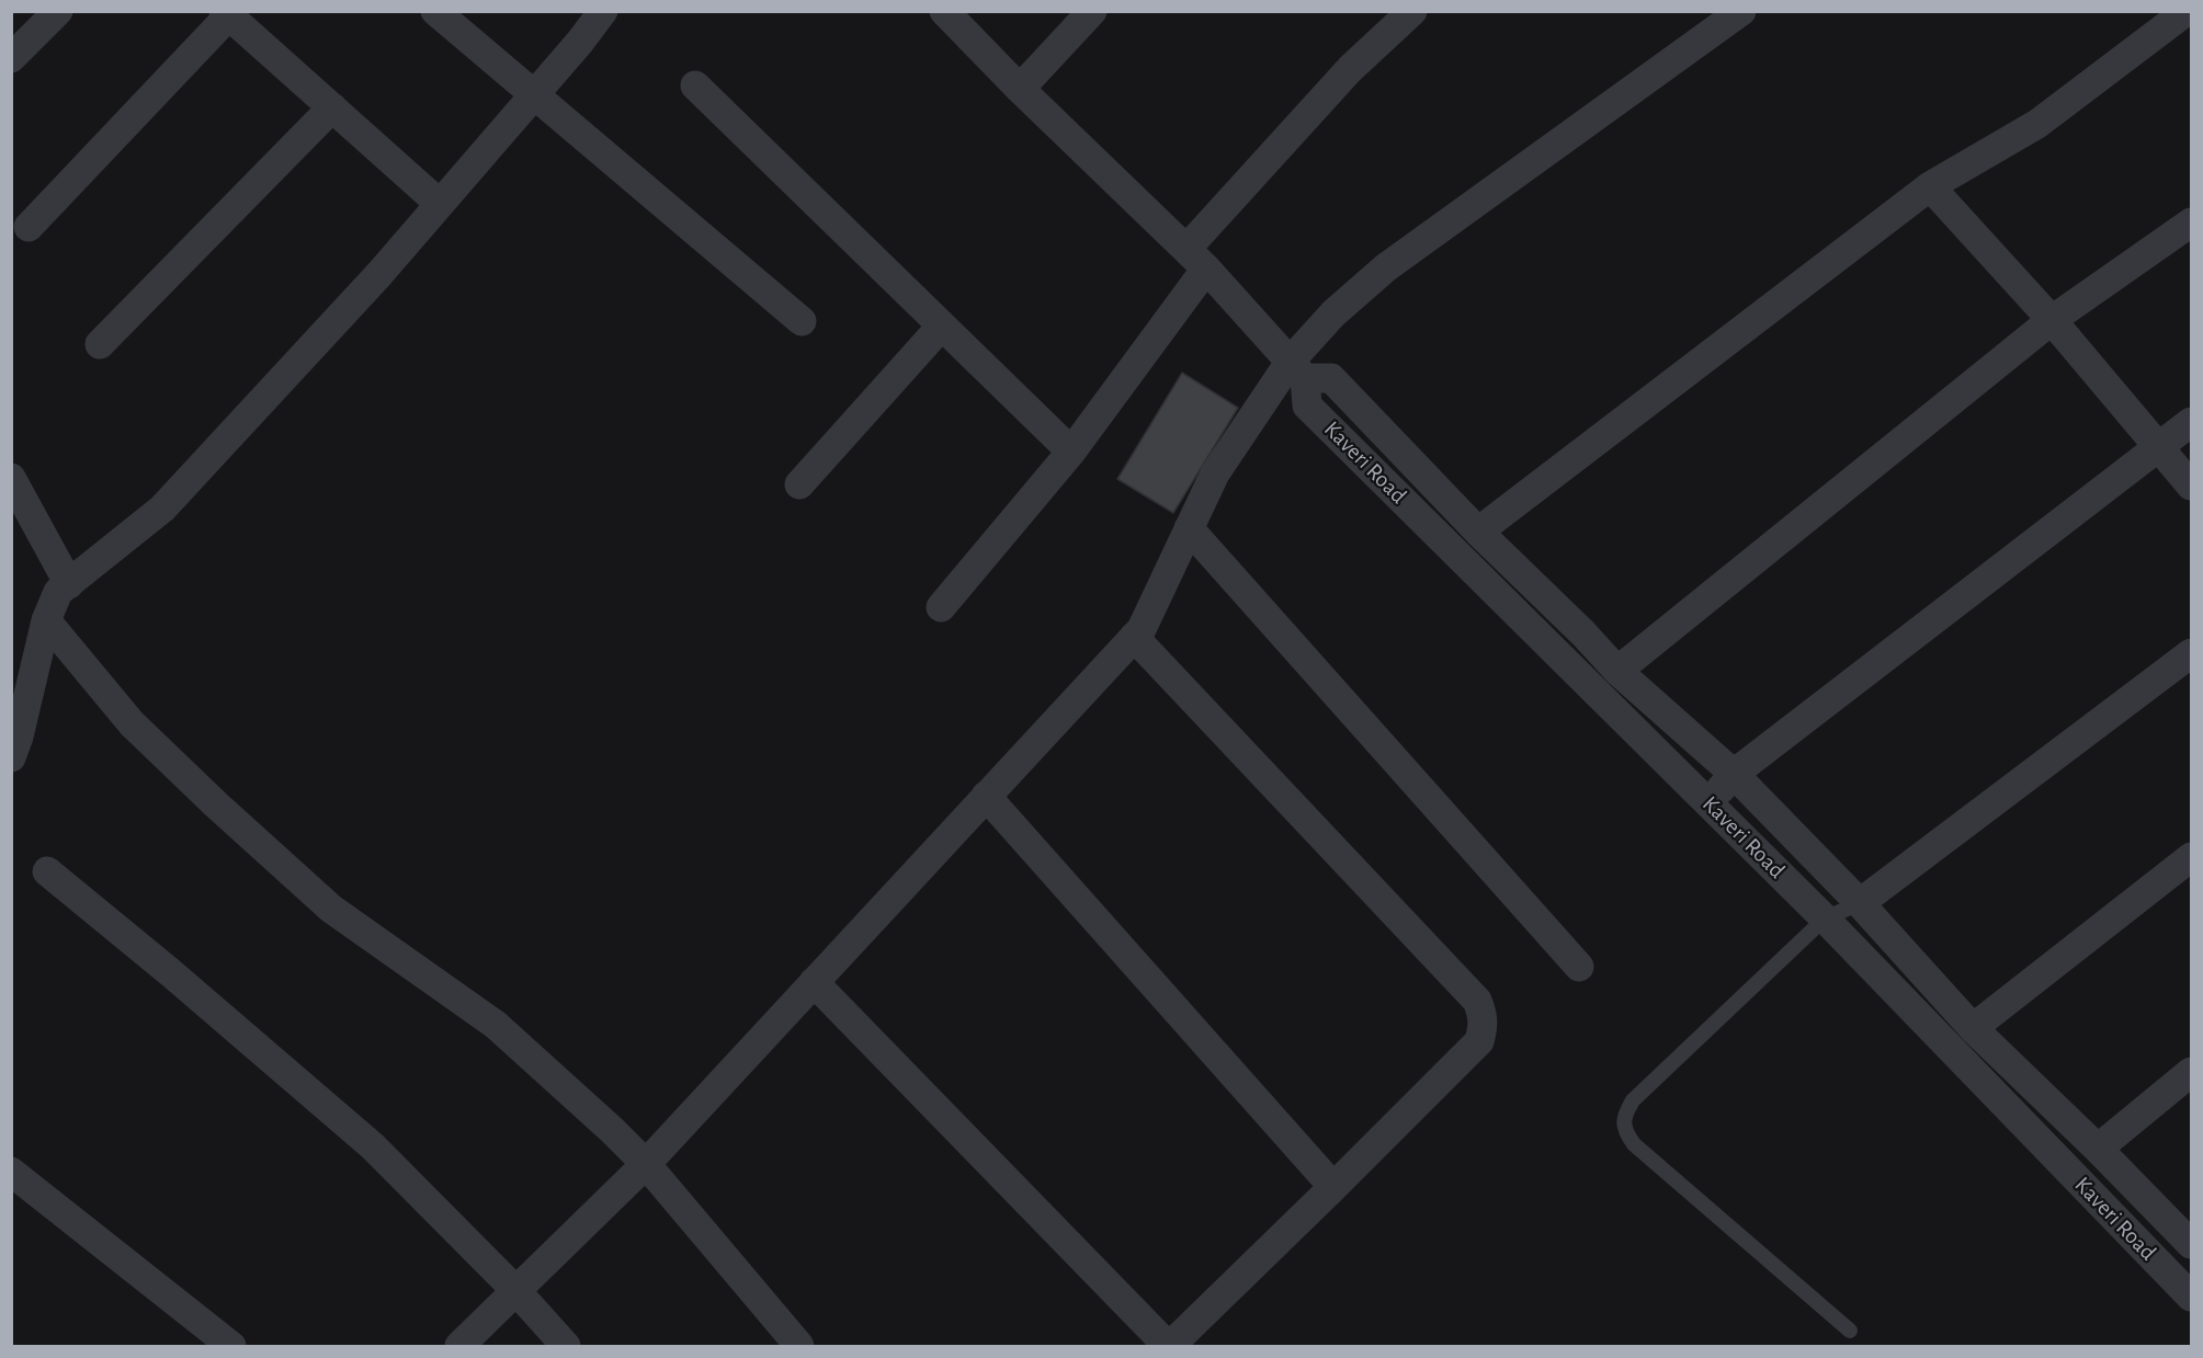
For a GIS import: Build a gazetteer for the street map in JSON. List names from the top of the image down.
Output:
{
  "streets": {
    "street": ["Kaveri Road"]
  }
}
